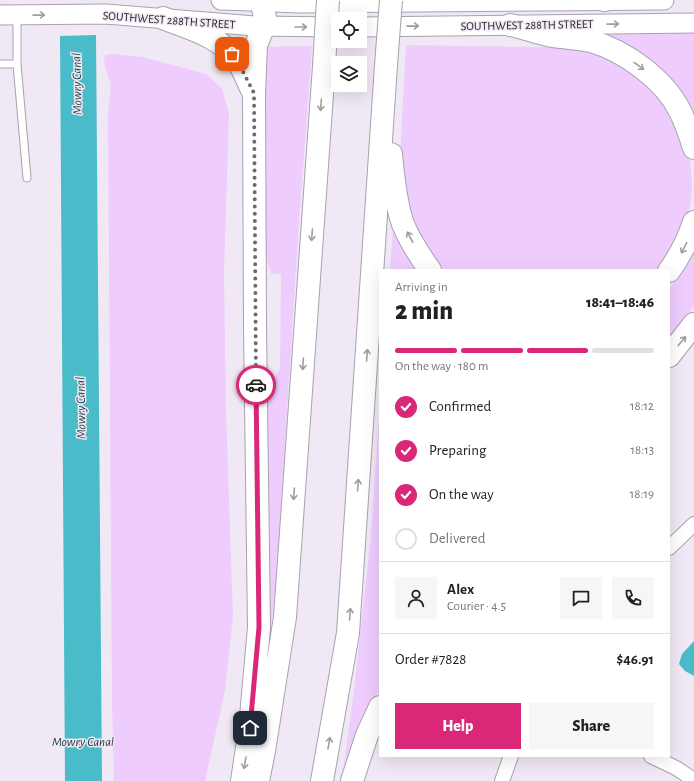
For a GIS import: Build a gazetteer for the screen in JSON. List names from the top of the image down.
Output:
{
  "streets": {
    "main road": ["SOUTHWEST 288TH STREET"]
  },
  "water": ["Mowry Canal"],
  "page": {
    "heading": ["2 min", "Arriving in", "18:41–18:46"],
    "panel": [
      "Alex",
      "Courier · 4.5",
      "Order #7828",
      "$46.91"
    ],
    "bar": "On the way · 180 m",
    "list": [
      ["Confirmed", "18:12"],
      ["Preparing", "18:13"],
      ["On the way", "18:19"],
      "Delivered"
    ],
    "buttons": ["Help", "Share"]
  }
}
